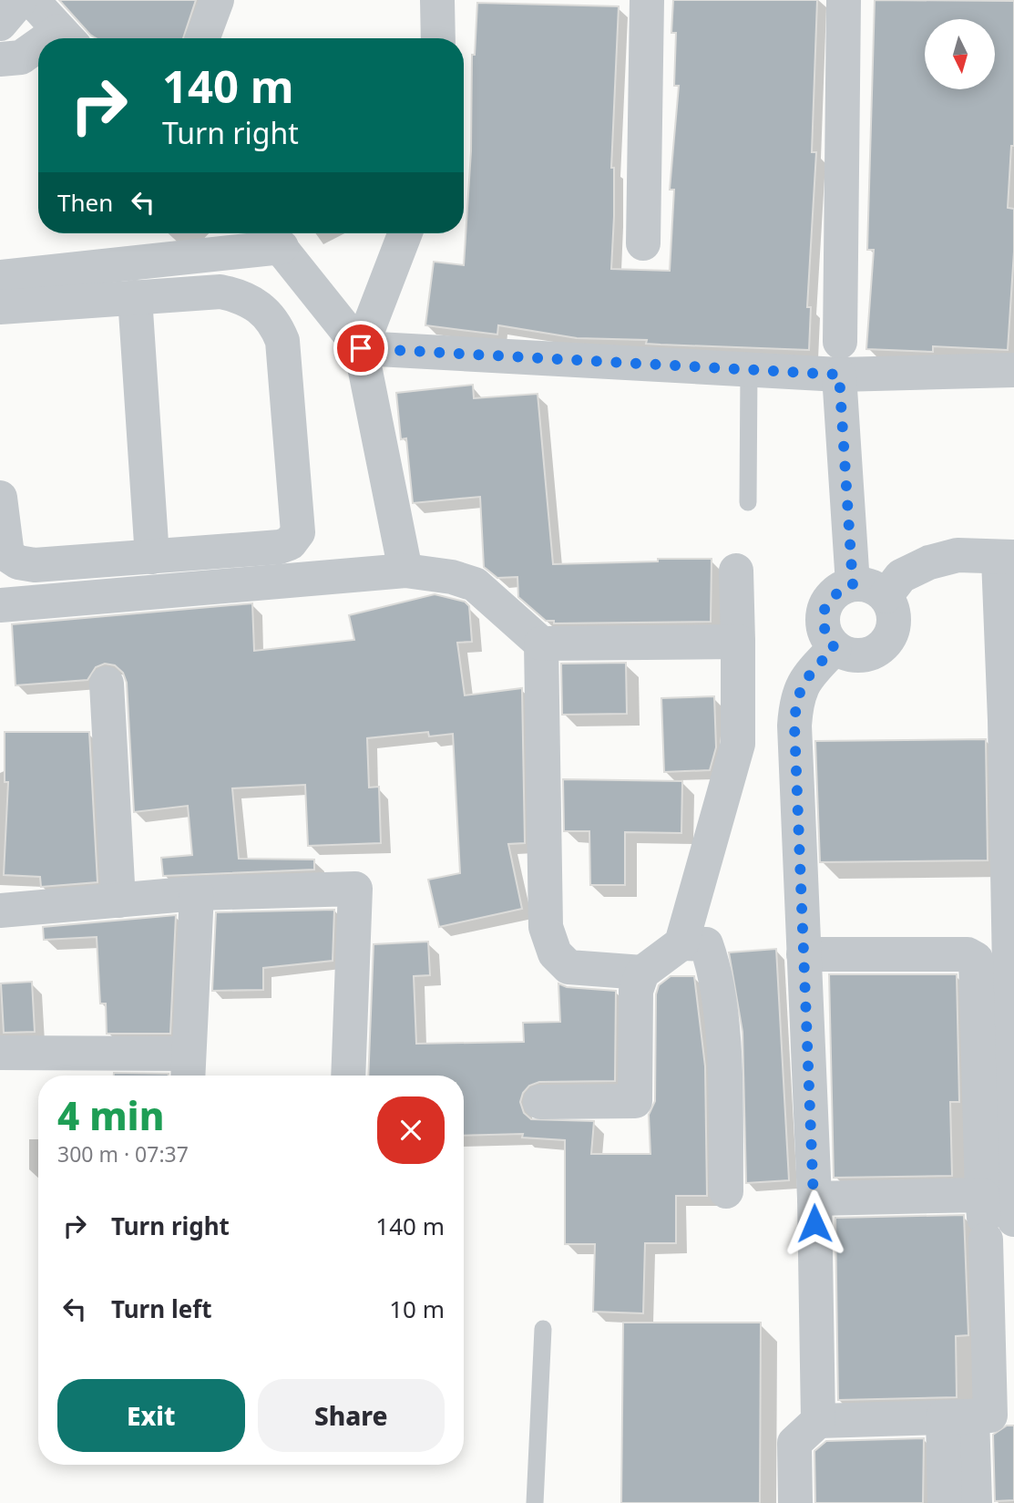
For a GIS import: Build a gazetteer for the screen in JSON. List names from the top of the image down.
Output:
{
  "north": "bottom",
  "page": {
    "turn": ["140 m", "Turn right"],
    "then": "Then",
    "heading": ["4 min", "300 m · 07:37"],
    "list": [
      {
        "name": "Turn right",
        "value": "140 m"
      },
      {
        "name": "Turn left",
        "value": "10 m"
      }
    ],
    "buttons": ["Exit", "Share"]
  }
}
